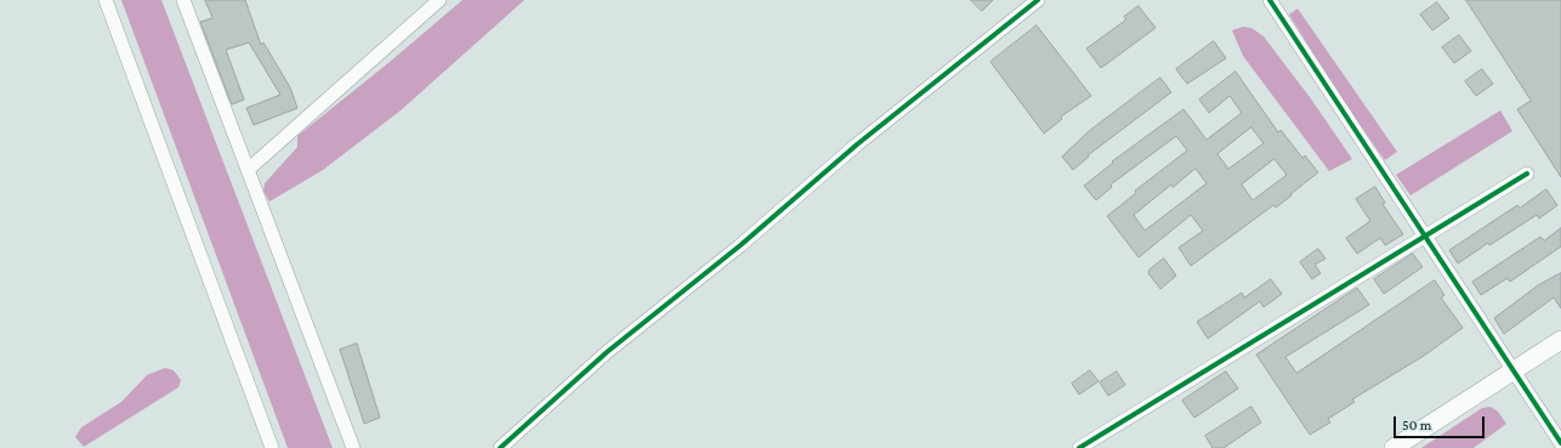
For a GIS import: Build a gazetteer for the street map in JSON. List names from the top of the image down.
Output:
{
  "scale_bar": "50 m"
}
